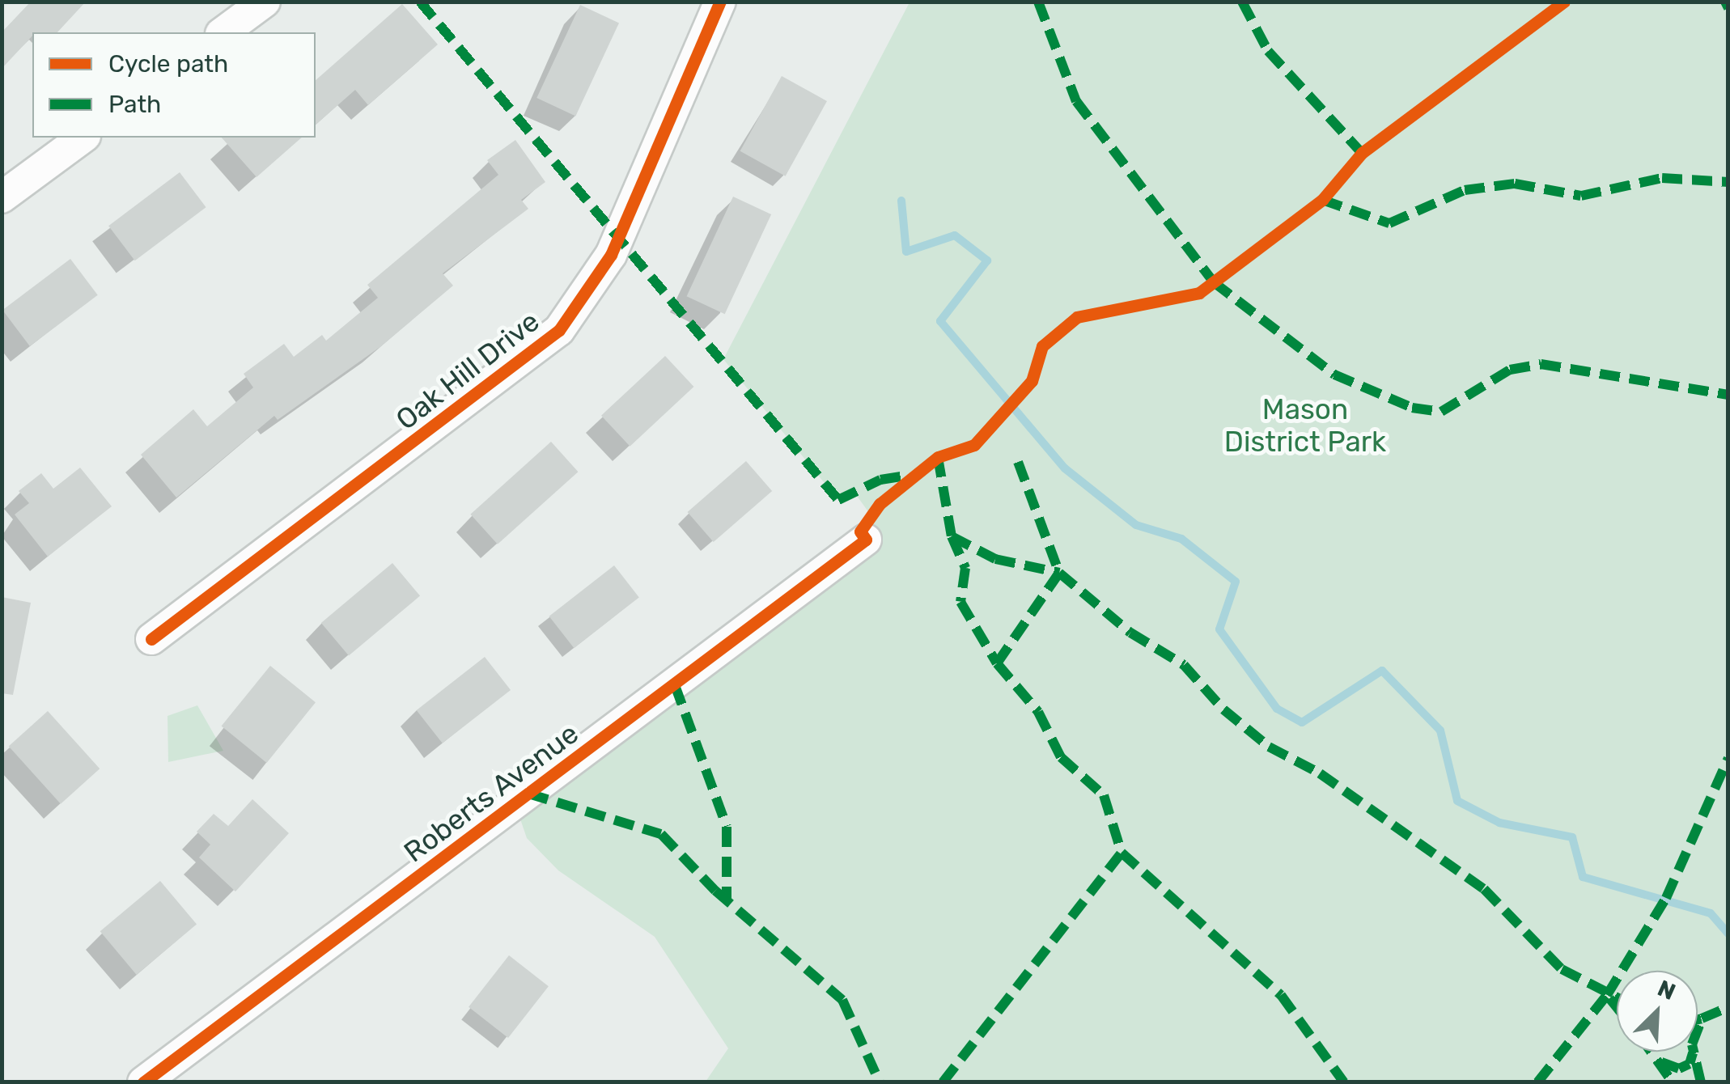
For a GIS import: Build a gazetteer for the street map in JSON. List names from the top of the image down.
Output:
{
  "streets": {
    "street": ["Oak Hill Drive", "Roberts Avenue"]
  },
  "parks": ["Mason District Park"],
  "legend": ["Cycle path", "Path"],
  "north": "top right"
}
